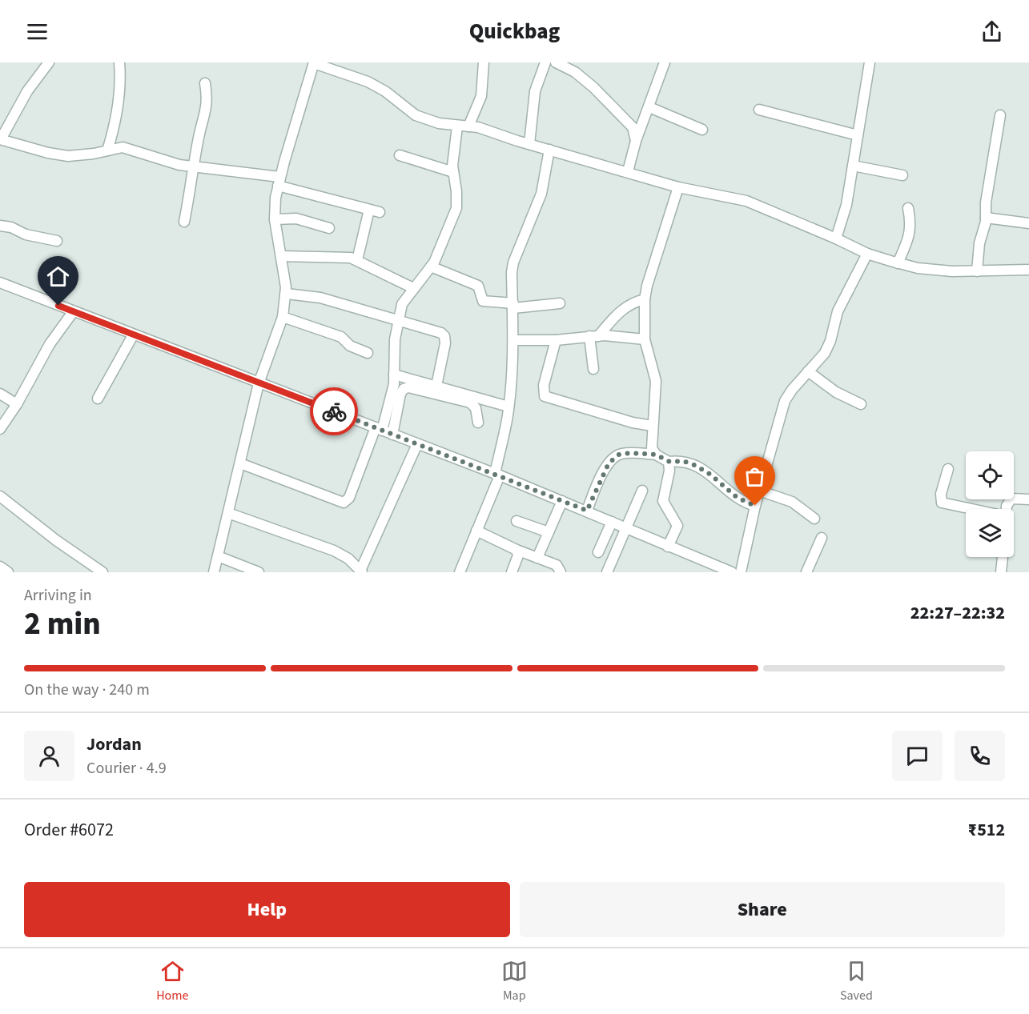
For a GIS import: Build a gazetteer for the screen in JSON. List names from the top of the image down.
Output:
{
  "page": {
    "header": "Quickbag",
    "heading": ["2 min", "Arriving in", "22:27–22:32"],
    "panel": [
      "Jordan",
      "Courier · 4.9",
      "Order #6072",
      "₹512"
    ],
    "bar": "On the way · 240 m",
    "buttons": ["Help", "Share"],
    "tabs": ["Home", "Map", "Saved"]
  }
}
